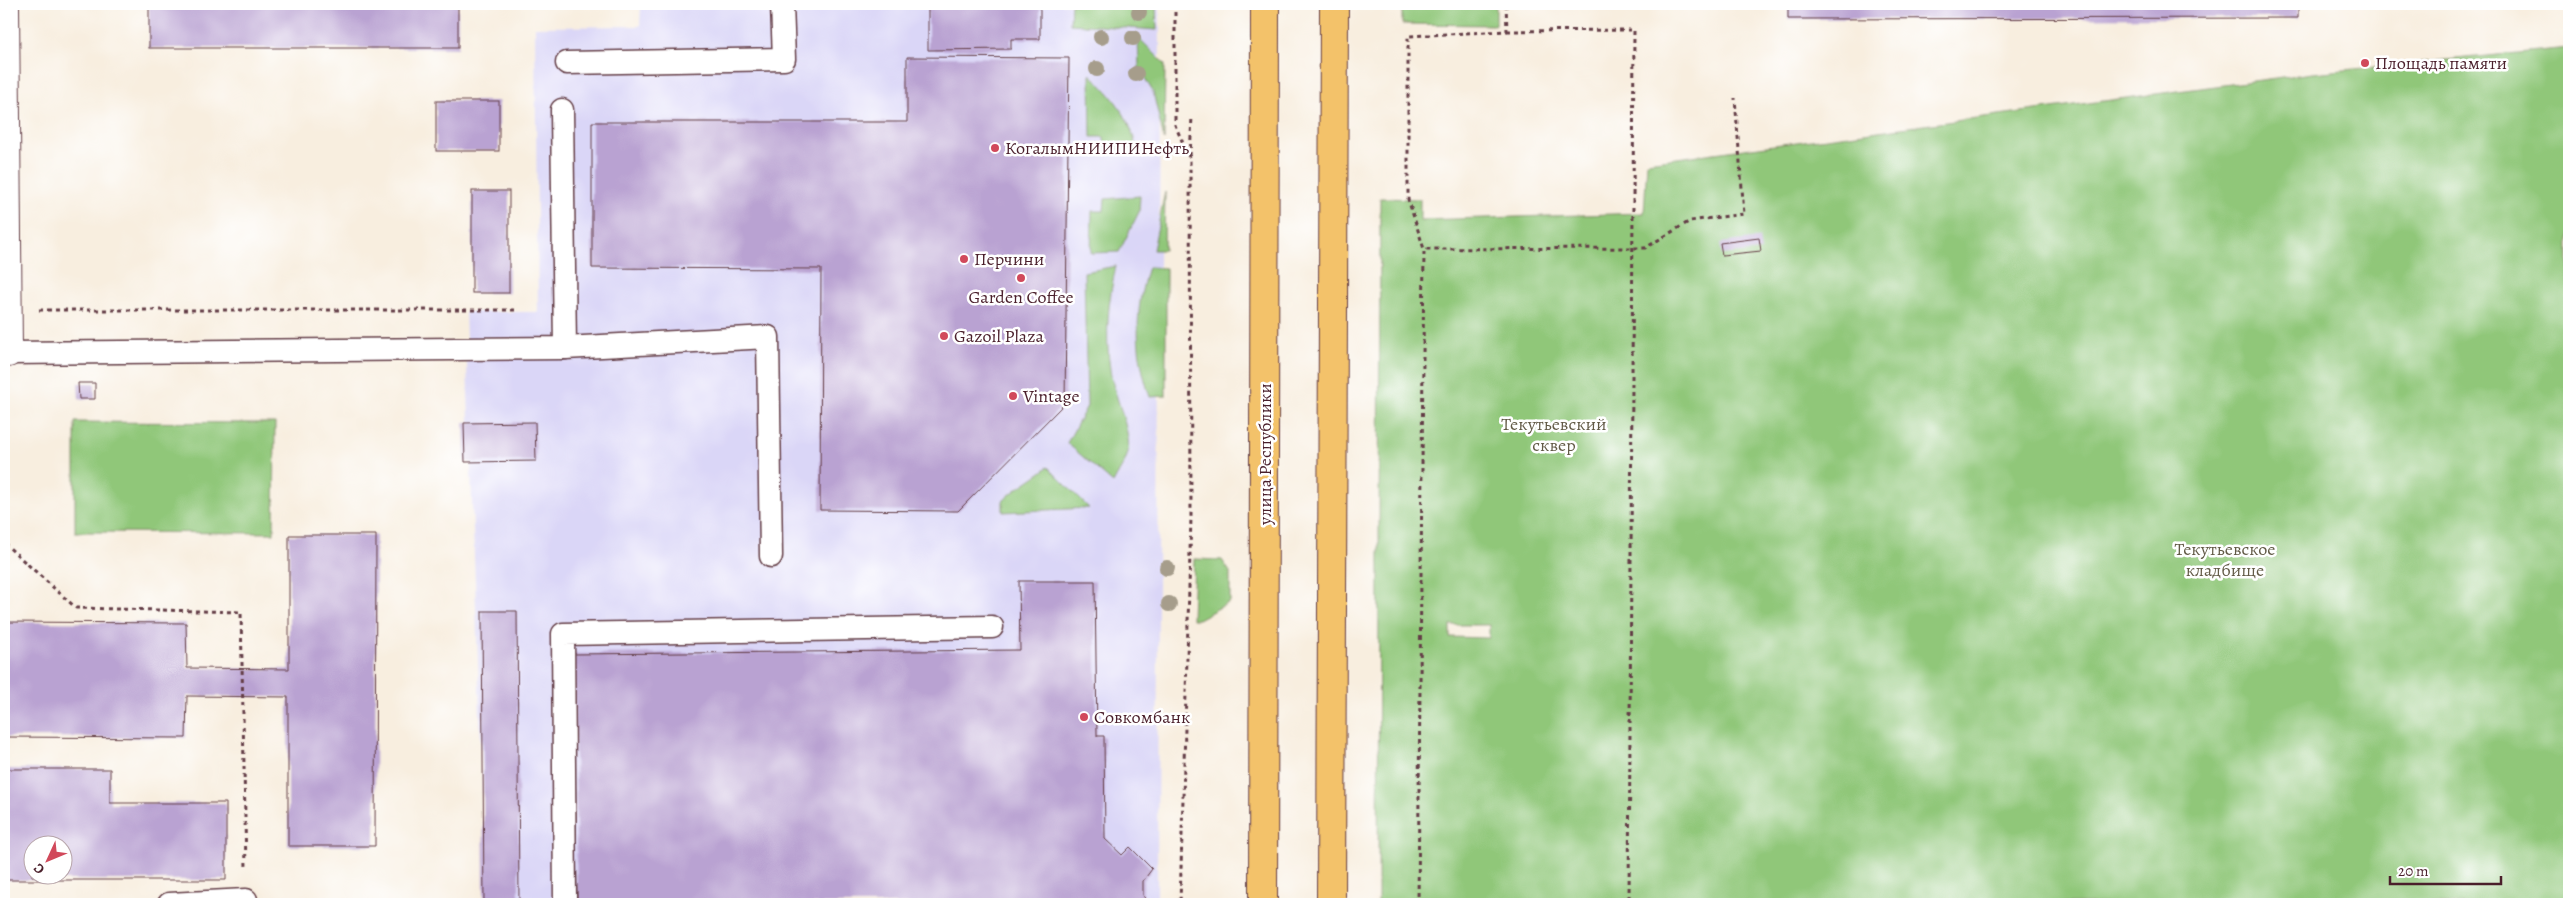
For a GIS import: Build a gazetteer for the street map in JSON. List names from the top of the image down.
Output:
{
  "streets": {
    "main road": ["улица Республики"]
  },
  "parks": ["Текутьевский сквер", "Текутьевское кладбище"],
  "places": [
    "Площадь памяти",
    "КогалымНИИПИНефть",
    "Перчини",
    "Garden Coffee",
    "Gazoil Plaza",
    "Vintage",
    "Совкомбанк"
  ],
  "scale_bar": "20 m",
  "north": "bottom left"
}
